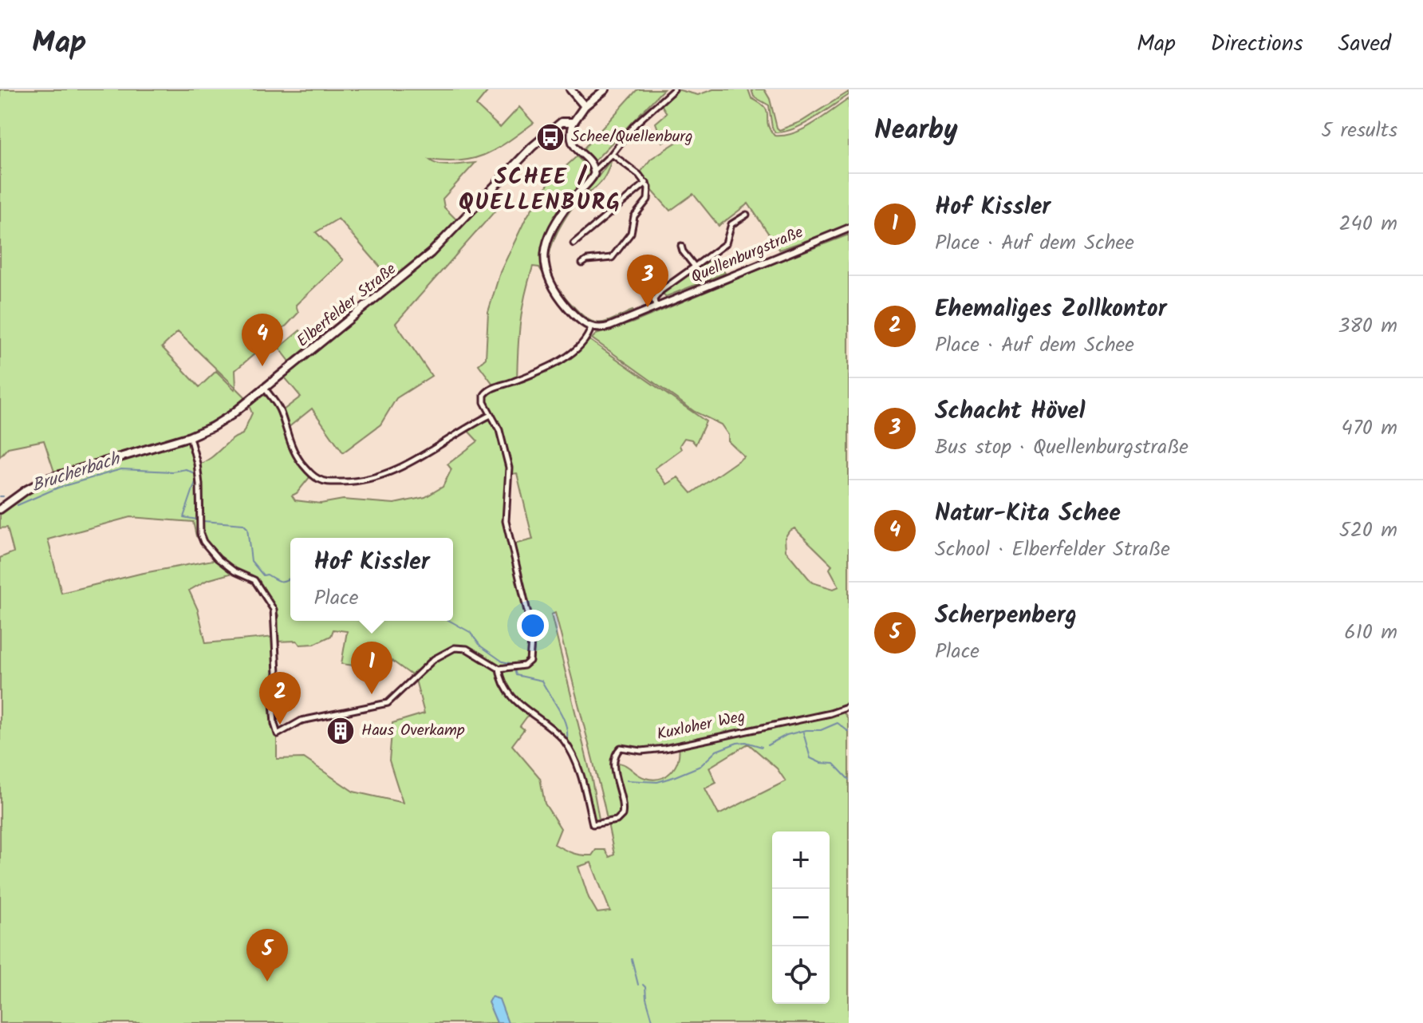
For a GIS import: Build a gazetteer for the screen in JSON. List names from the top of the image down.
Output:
{
  "streets": {
    "main road": ["Elberfelder Straße"],
    "street": ["Quellenburgstraße", "Kuxloher Weg"]
  },
  "districts": ["SCHEE / QUELLENBURG"],
  "water": ["Brucherbach"],
  "places": {
    "bus stop": ["Schee/Quellenburg"],
    "building": ["Haus Overkamp"]
  },
  "page": {
    "header": "Map",
    "nav": ["Map", "Directions", "Saved"],
    "heading": ["Nearby", "5 results"],
    "list": [
      {
        "mark": "1",
        "name": "Hof Kissler",
        "note": "Place · Auf dem Schee",
        "value": "240 m"
      },
      {
        "mark": "2",
        "name": "Ehemaliges Zollkontor",
        "note": "Place · Auf dem Schee",
        "value": "380 m"
      },
      {
        "mark": "3",
        "name": "Schacht Hövel",
        "note": "Bus stop · Quellenburgstraße",
        "value": "470 m"
      },
      {
        "mark": "4",
        "name": "Natur-Kita Schee",
        "note": "School · Elberfelder Straße",
        "value": "520 m"
      },
      {
        "mark": "5",
        "name": "Scherpenberg",
        "note": "Place",
        "value": "610 m"
      }
    ],
    "pins": [
      "3",
      "4",
      "1",
      "2",
      "5"
    ],
    "popup": ["Hof Kissler", "Place"],
    "map_buttons": ["+", "−"]
  }
}
